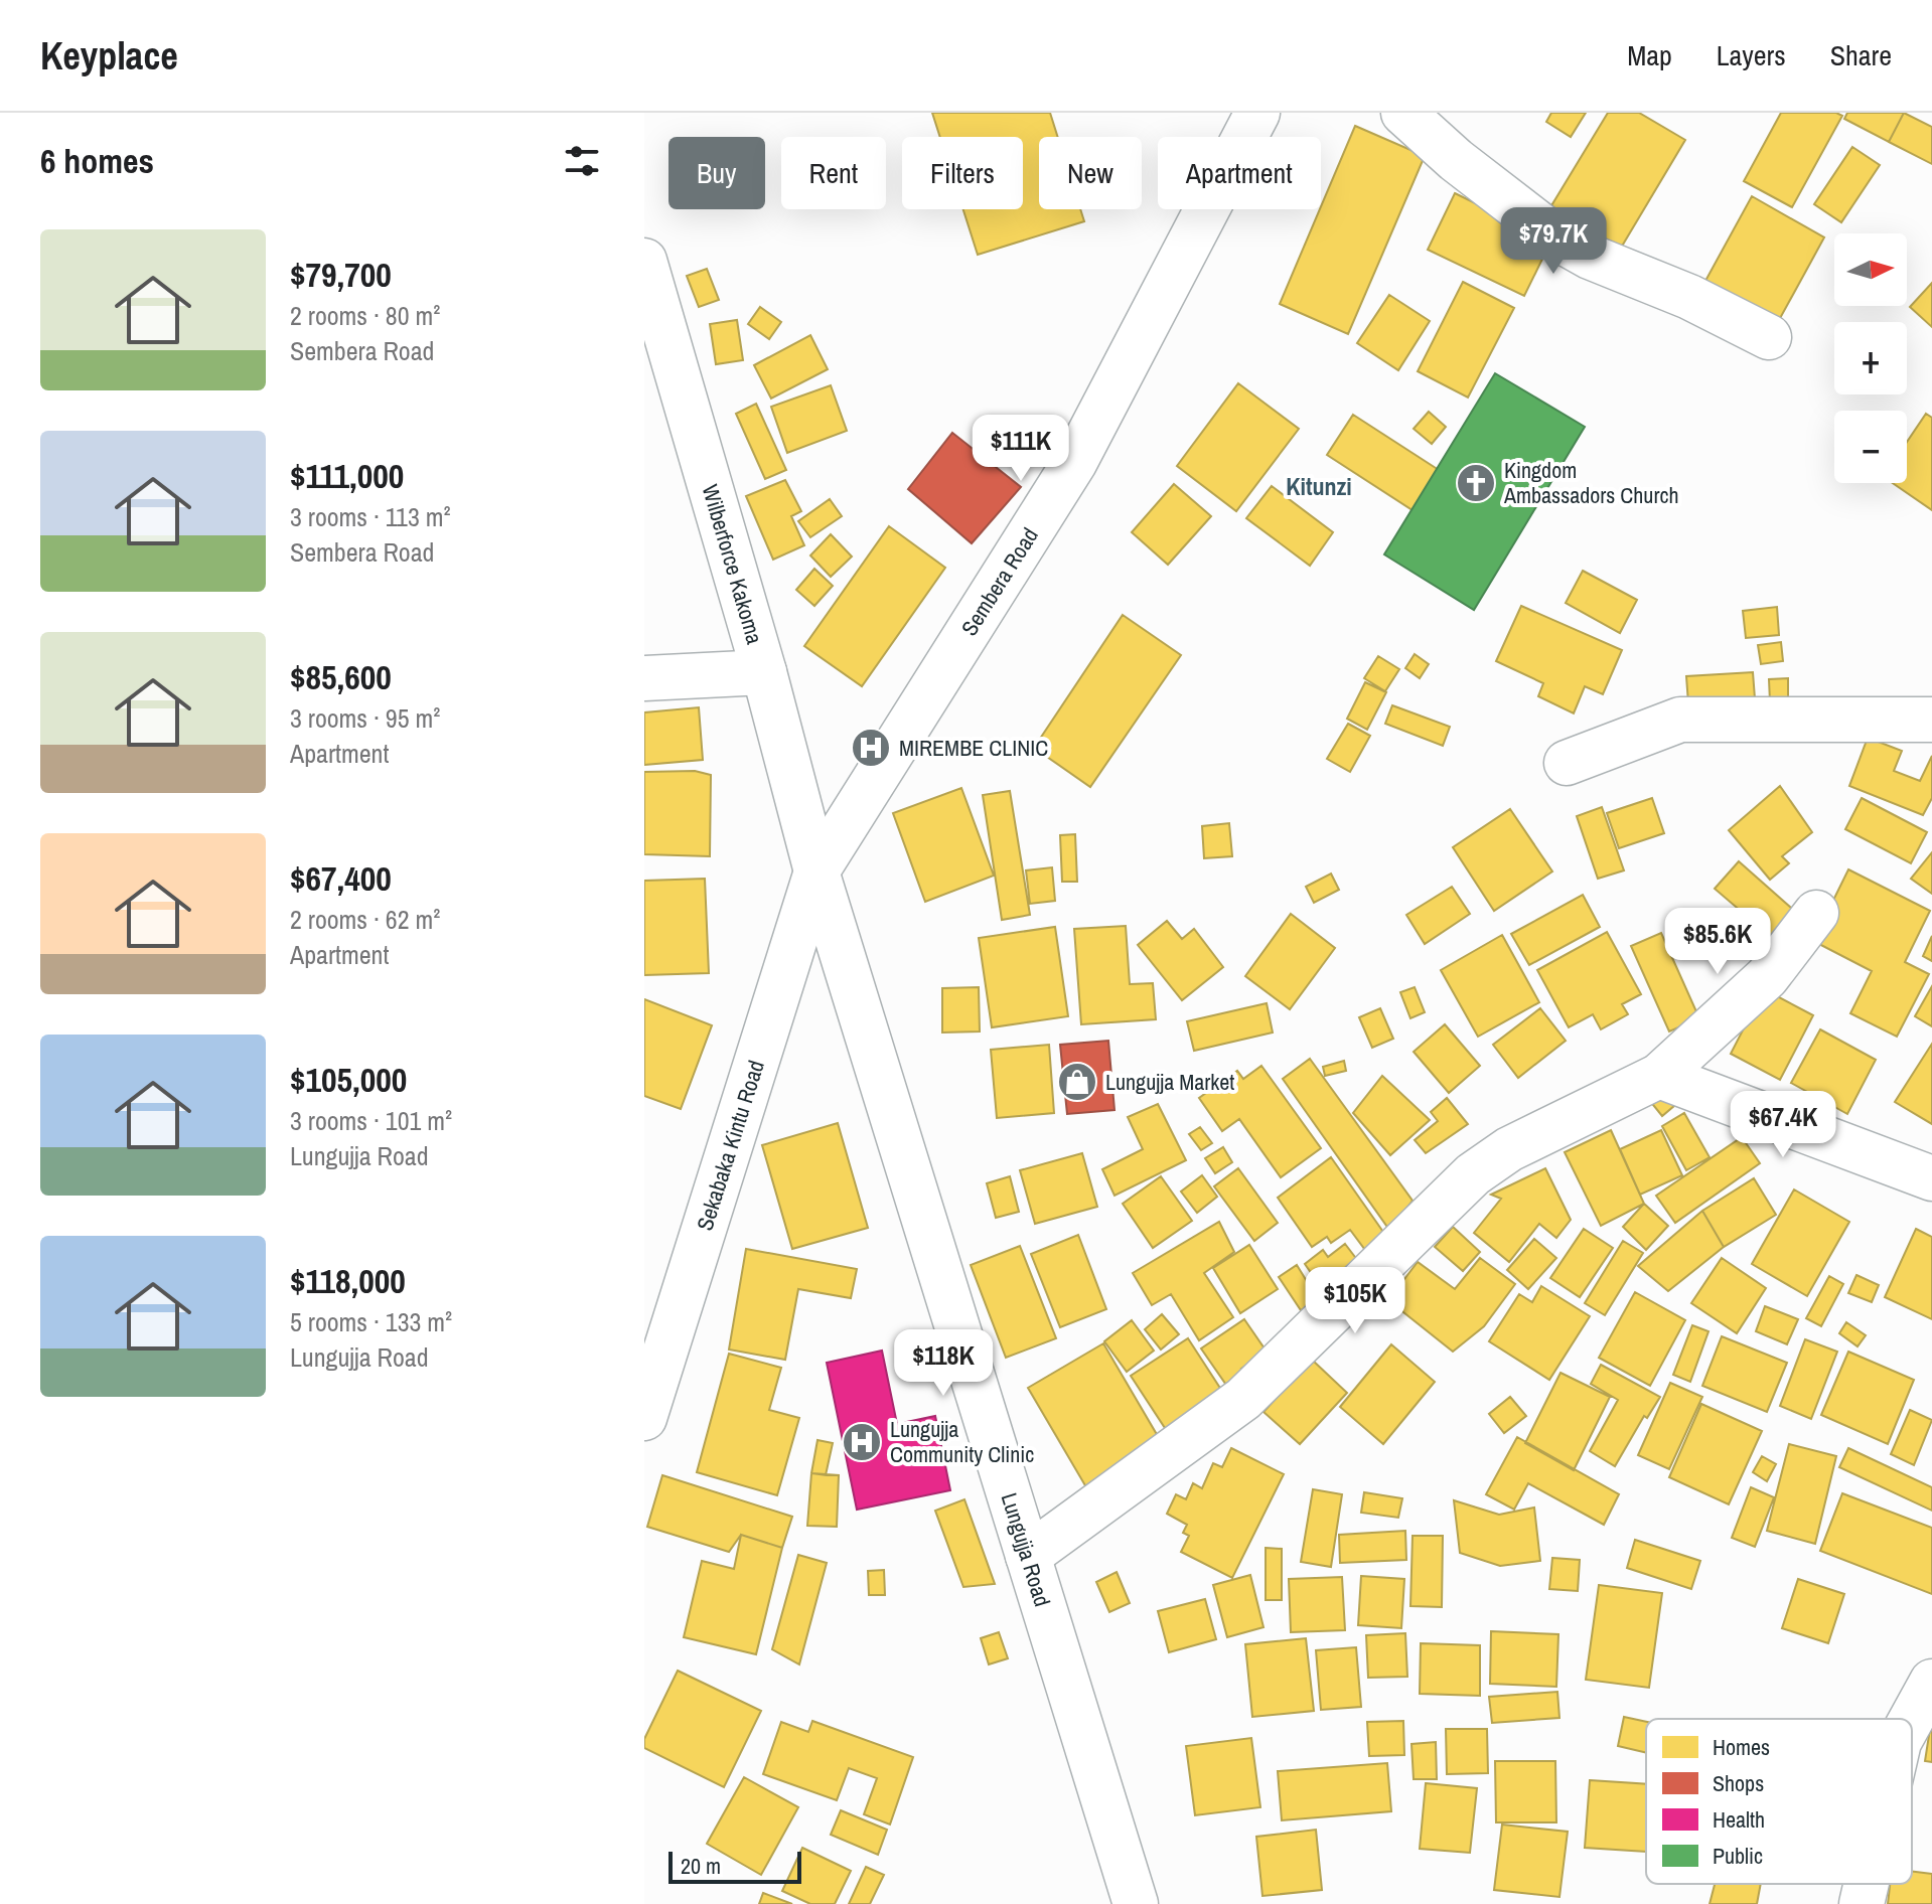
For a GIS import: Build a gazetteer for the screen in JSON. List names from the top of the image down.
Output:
{
  "streets": {
    "street": [
      "Wilberforce Kakoma",
      "Sembera Road",
      "Sekabaka Kintu Road",
      "Lungujja Road"
    ]
  },
  "crossings": [
    ["Wilberforce Kakoma", "Sembera Road"],
    ["Wilberforce Kakoma", "Sekabaka Kintu Road"],
    ["Wilberforce Kakoma", "Lungujja Road"],
    ["Sembera Road", "Sekabaka Kintu Road"],
    ["Sembera Road", "Lungujja Road"],
    ["Sekabaka Kintu Road", "Lungujja Road"]
  ],
  "districts": ["Kitunzi"],
  "places": {
    "church": ["Kingdom Ambassadors Church"],
    "hospital": ["MIREMBE CLINIC", "Lungujja Community Clinic"],
    "shop": ["Lungujja Market"]
  },
  "legend": [
    "Homes",
    "Shops",
    "Health",
    "Public"
  ],
  "scale_bar": "20 m",
  "north": "right",
  "page": {
    "header": "Keyplace",
    "nav": ["Map", "Layers", "Share"],
    "heading": "6 homes",
    "chip": [
      "Buy",
      "Rent",
      "Filters",
      "New",
      "Apartment"
    ],
    "price": [
      "$79.7K",
      "$111K",
      "$85.6K",
      "$67.4K",
      "$105K",
      "$118K"
    ],
    "list": [
      {
        "name": "$79,700",
        "note": "2 rooms · 80 m² · Sembera Road"
      },
      {
        "name": "$111,000",
        "note": "3 rooms · 113 m² · Sembera Road"
      },
      {
        "name": "$85,600",
        "note": "3 rooms · 95 m² · Apartment"
      },
      {
        "name": "$67,400",
        "note": "2 rooms · 62 m² · Apartment"
      },
      {
        "name": "$105,000",
        "note": "3 rooms · 101 m² · Lungujja Road"
      },
      {
        "name": "$118,000",
        "note": "5 rooms · 133 m² · Lungujja Road"
      }
    ],
    "map_buttons": ["+", "−"],
    "scale": "20 m"
  }
}
